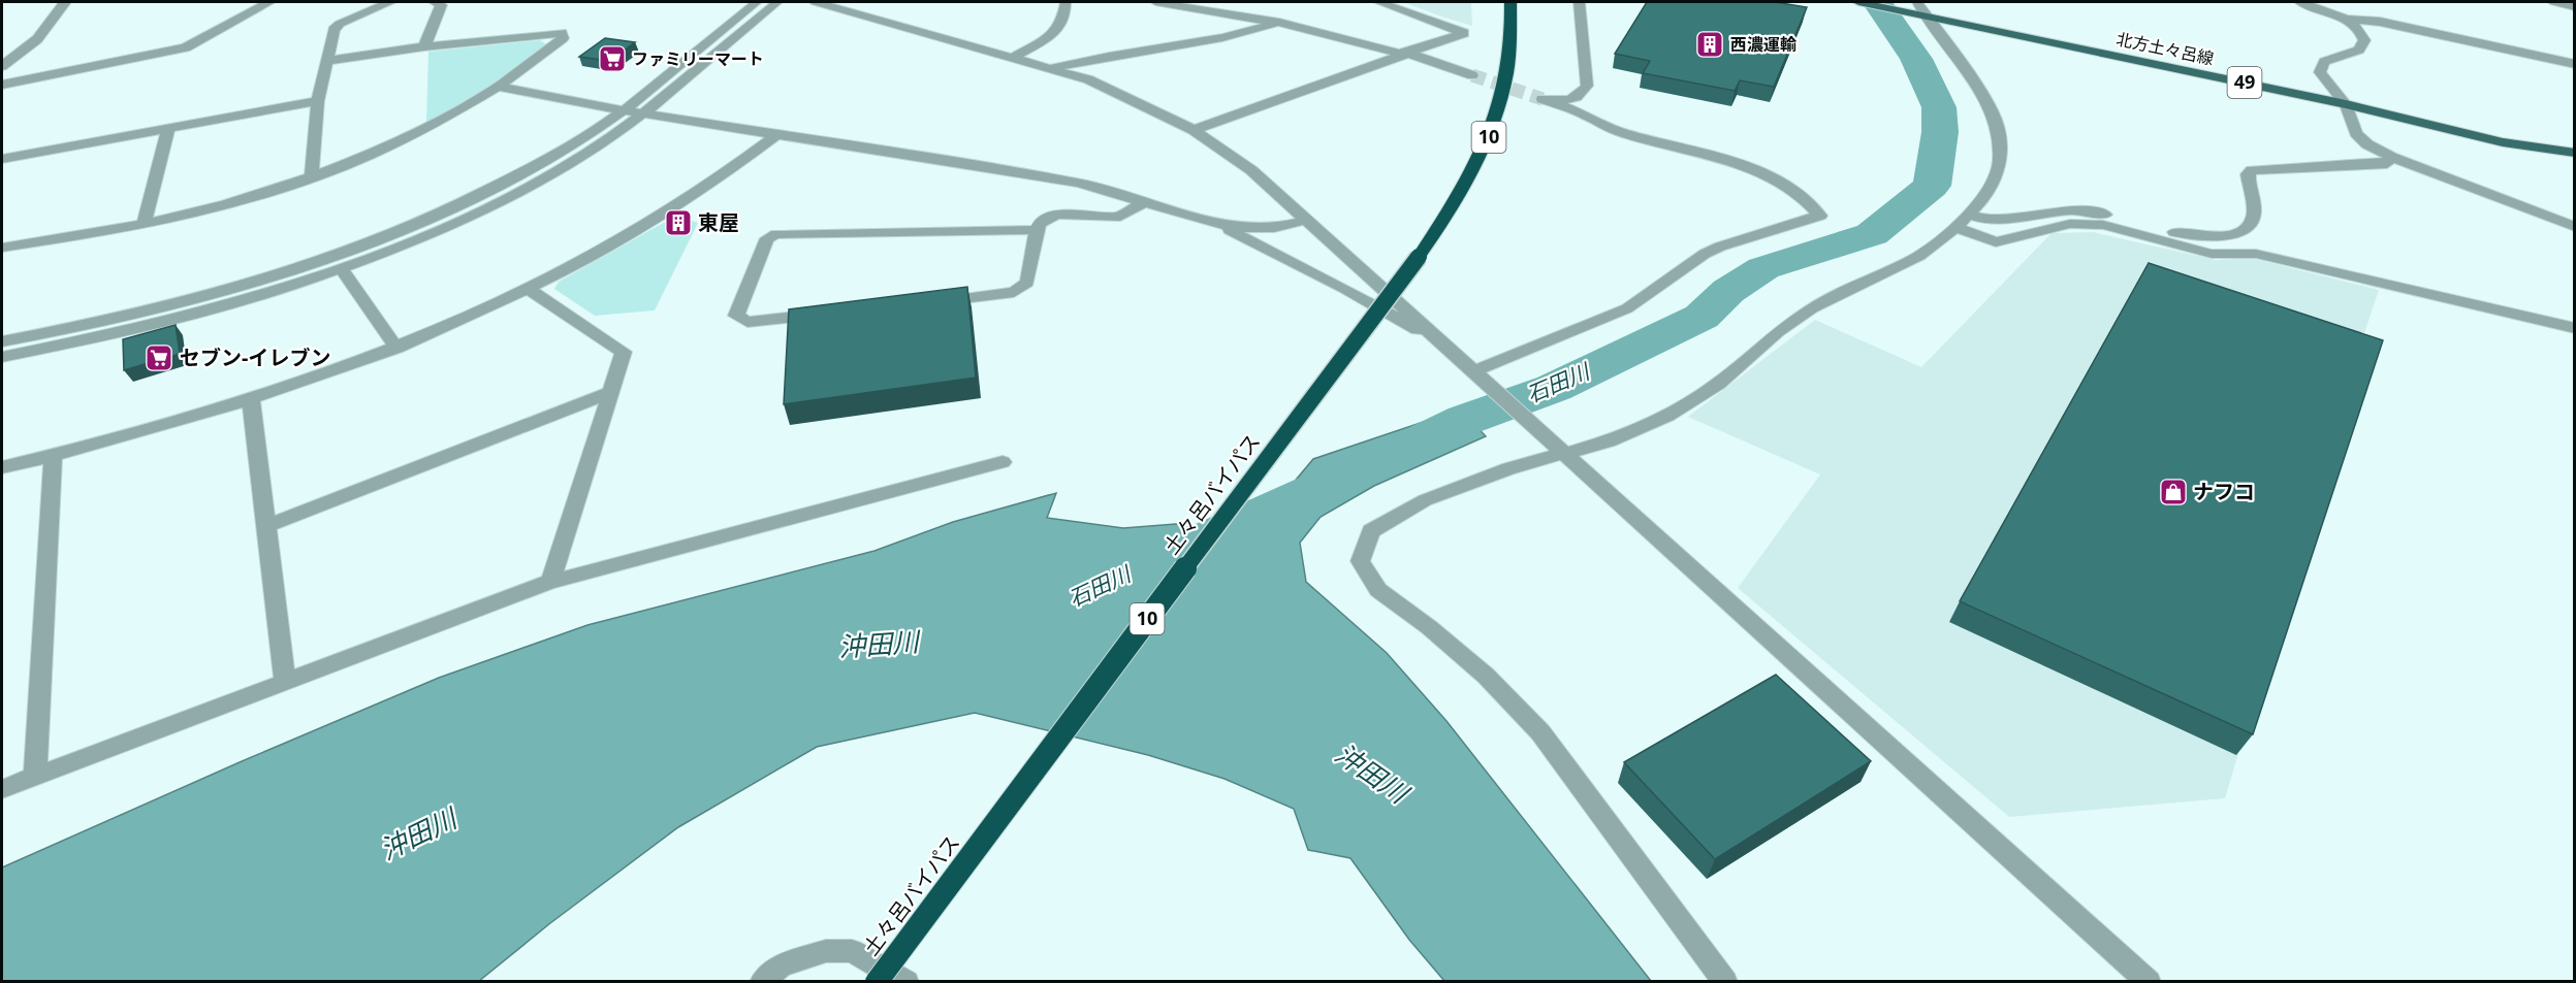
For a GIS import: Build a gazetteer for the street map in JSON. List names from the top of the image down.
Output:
{
  "streets": {
    "highway": ["10", "土々呂バイパス"],
    "main road": ["北方土々呂線", "49"]
  },
  "water": ["石田川", "沖田川"],
  "places": {
    "building": ["西濃運輸", "東屋"],
    "supermarket": ["ファミリーマート", "セブン-イレブン"],
    "shop": ["ナフコ"]
  }
}
